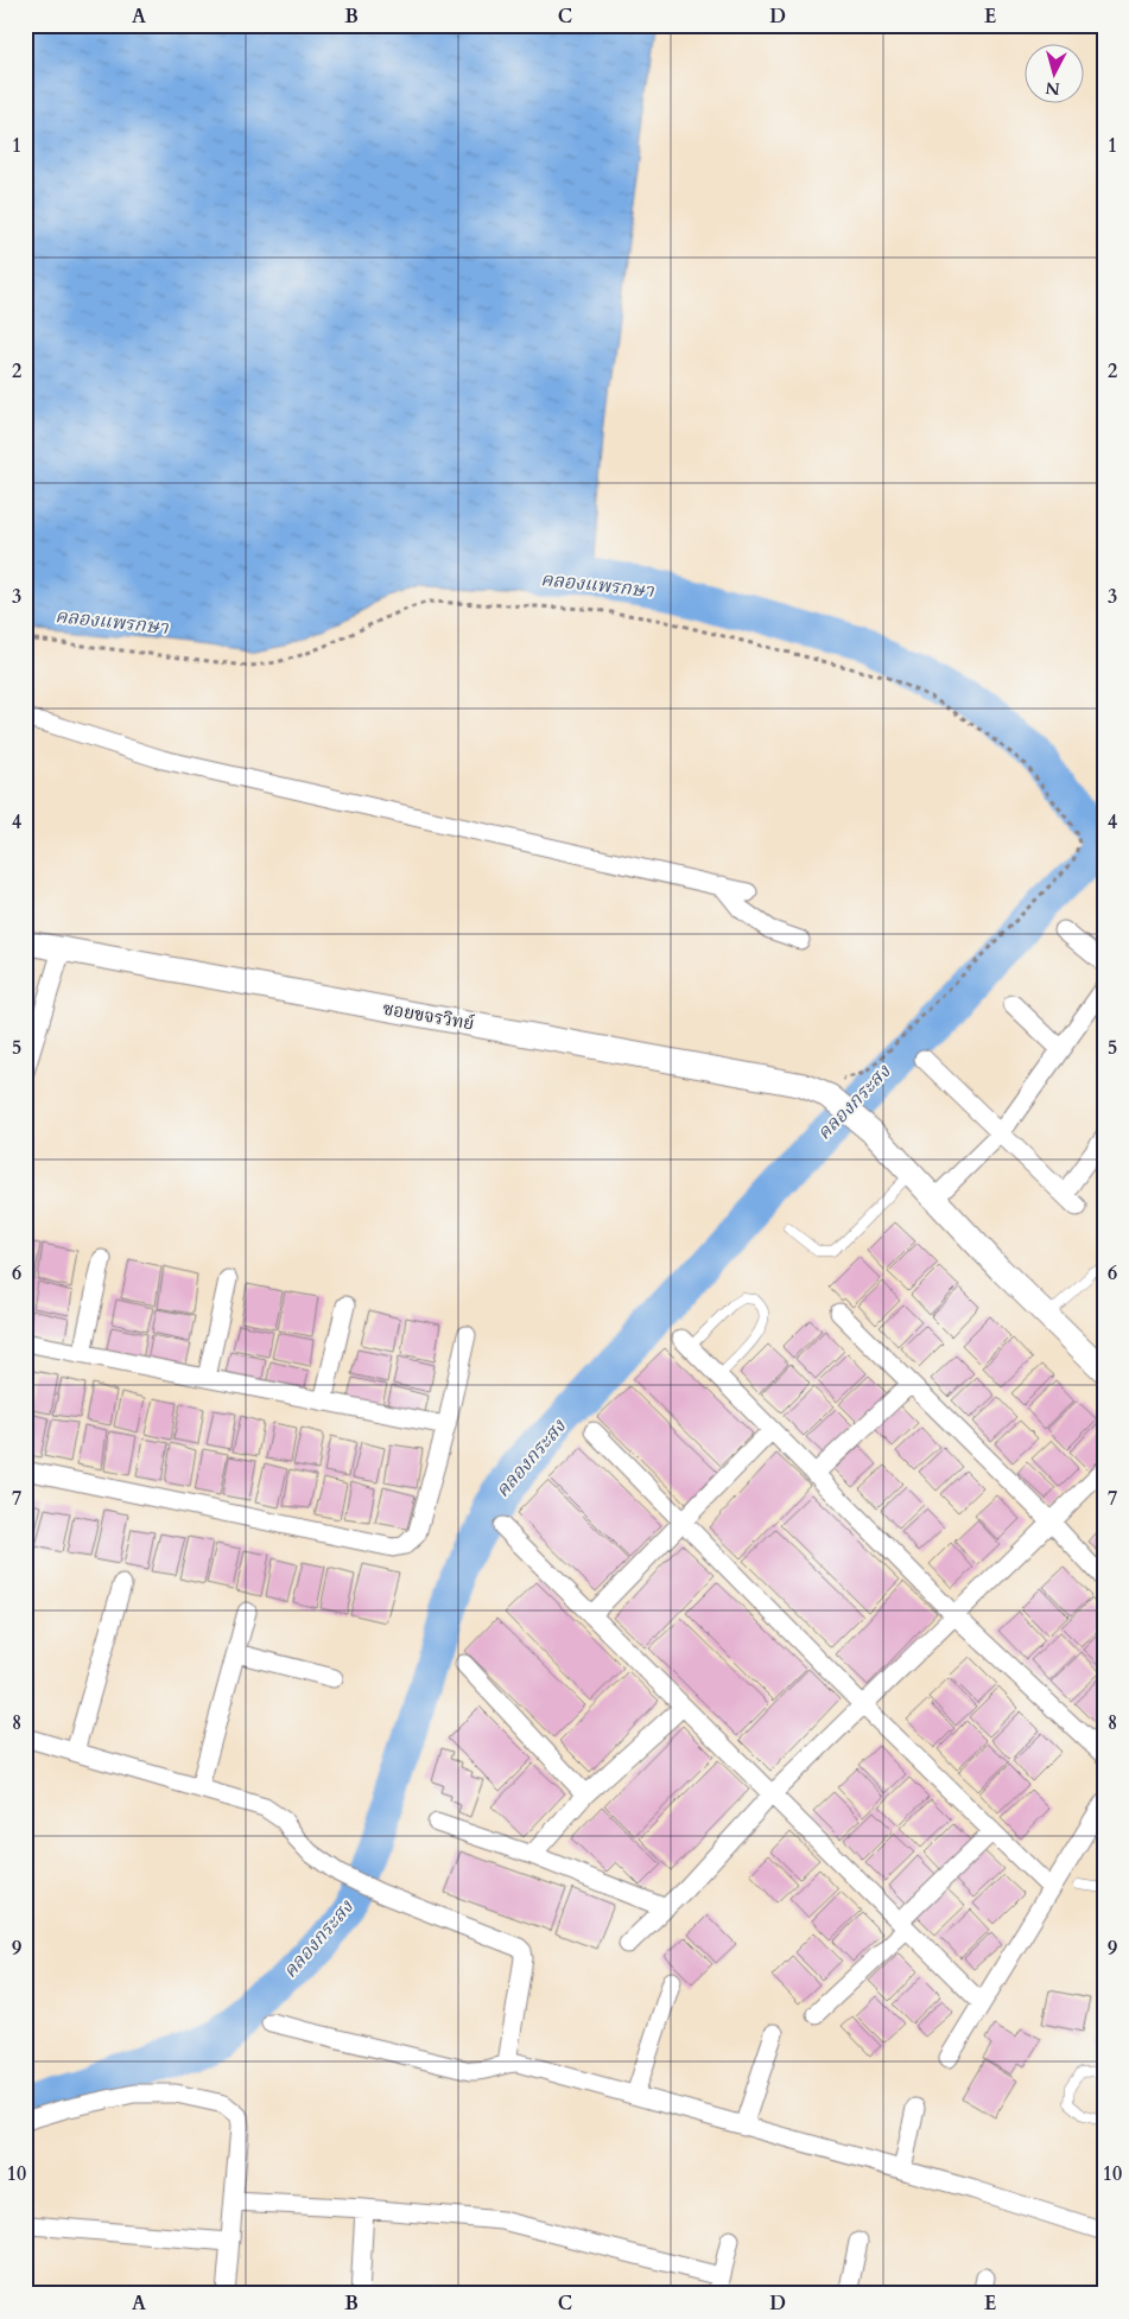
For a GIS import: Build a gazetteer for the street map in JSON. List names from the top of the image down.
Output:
{
  "streets": {
    "street": ["ซอยขจรวิทย์"]
  },
  "water": ["คลองแพรกษา", "คลองกระสง"],
  "north": "bottom",
  "grid": {
    "columns": [
      "A",
      "B",
      "C",
      "D",
      "E"
    ],
    "rows": [
      "1",
      "2",
      "3",
      "4",
      "5",
      "6",
      "7",
      "8",
      "9",
      "10"
    ]
  }
}
